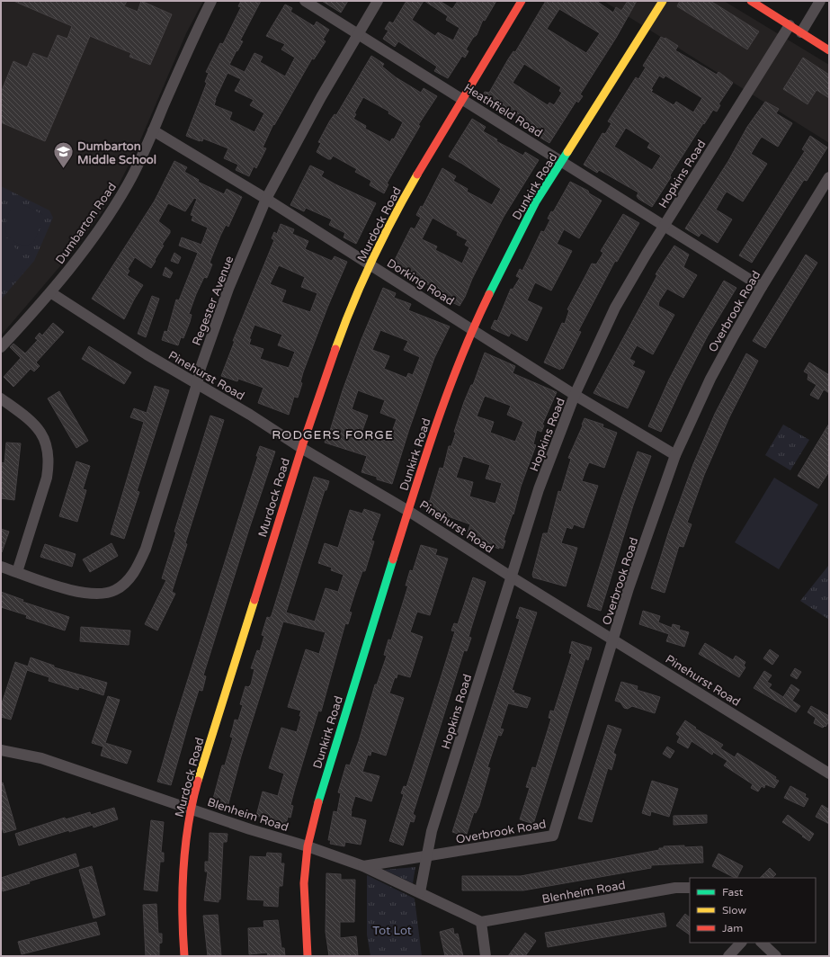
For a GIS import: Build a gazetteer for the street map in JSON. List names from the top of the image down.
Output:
{
  "streets": {
    "street": [
      "Heathfield Road",
      "Hopkins Road",
      "Dunkirk Road",
      "Dumbarton Road",
      "Murdock Road",
      "Dorking Road",
      "Regester Avenue",
      "Overbrook Road",
      "Pinehurst Road",
      "Blenheim Road"
    ]
  },
  "crossings": [
    ["Heathfield Road", "Hopkins Road"],
    ["Heathfield Road", "Dunkirk Road"],
    ["Heathfield Road", "Murdock Road"],
    ["Heathfield Road", "Regester Avenue"],
    ["Heathfield Road", "Overbrook Road"],
    ["Hopkins Road", "Dorking Road"],
    ["Hopkins Road", "Overbrook Road"],
    ["Hopkins Road", "Pinehurst Road"],
    ["Hopkins Road", "Blenheim Road"],
    ["Dunkirk Road", "Dorking Road"],
    ["Dunkirk Road", "Pinehurst Road"],
    ["Dunkirk Road", "Blenheim Road"],
    ["Dumbarton Road", "Dorking Road"],
    ["Dumbarton Road", "Pinehurst Road"],
    ["Murdock Road", "Dorking Road"],
    ["Murdock Road", "Pinehurst Road"],
    ["Murdock Road", "Blenheim Road"],
    ["Dorking Road", "Regester Avenue"],
    ["Dorking Road", "Overbrook Road"],
    ["Regester Avenue", "Pinehurst Road"],
    ["Overbrook Road", "Pinehurst Road"],
    ["Overbrook Road", "Blenheim Road"]
  ],
  "districts": ["RODGERS FORGE"],
  "parks": ["Tot Lot"],
  "places": {
    "school or university": ["Dumbarton Middle School"]
  },
  "legend": ["Fast", "Slow", "Jam"]
}
